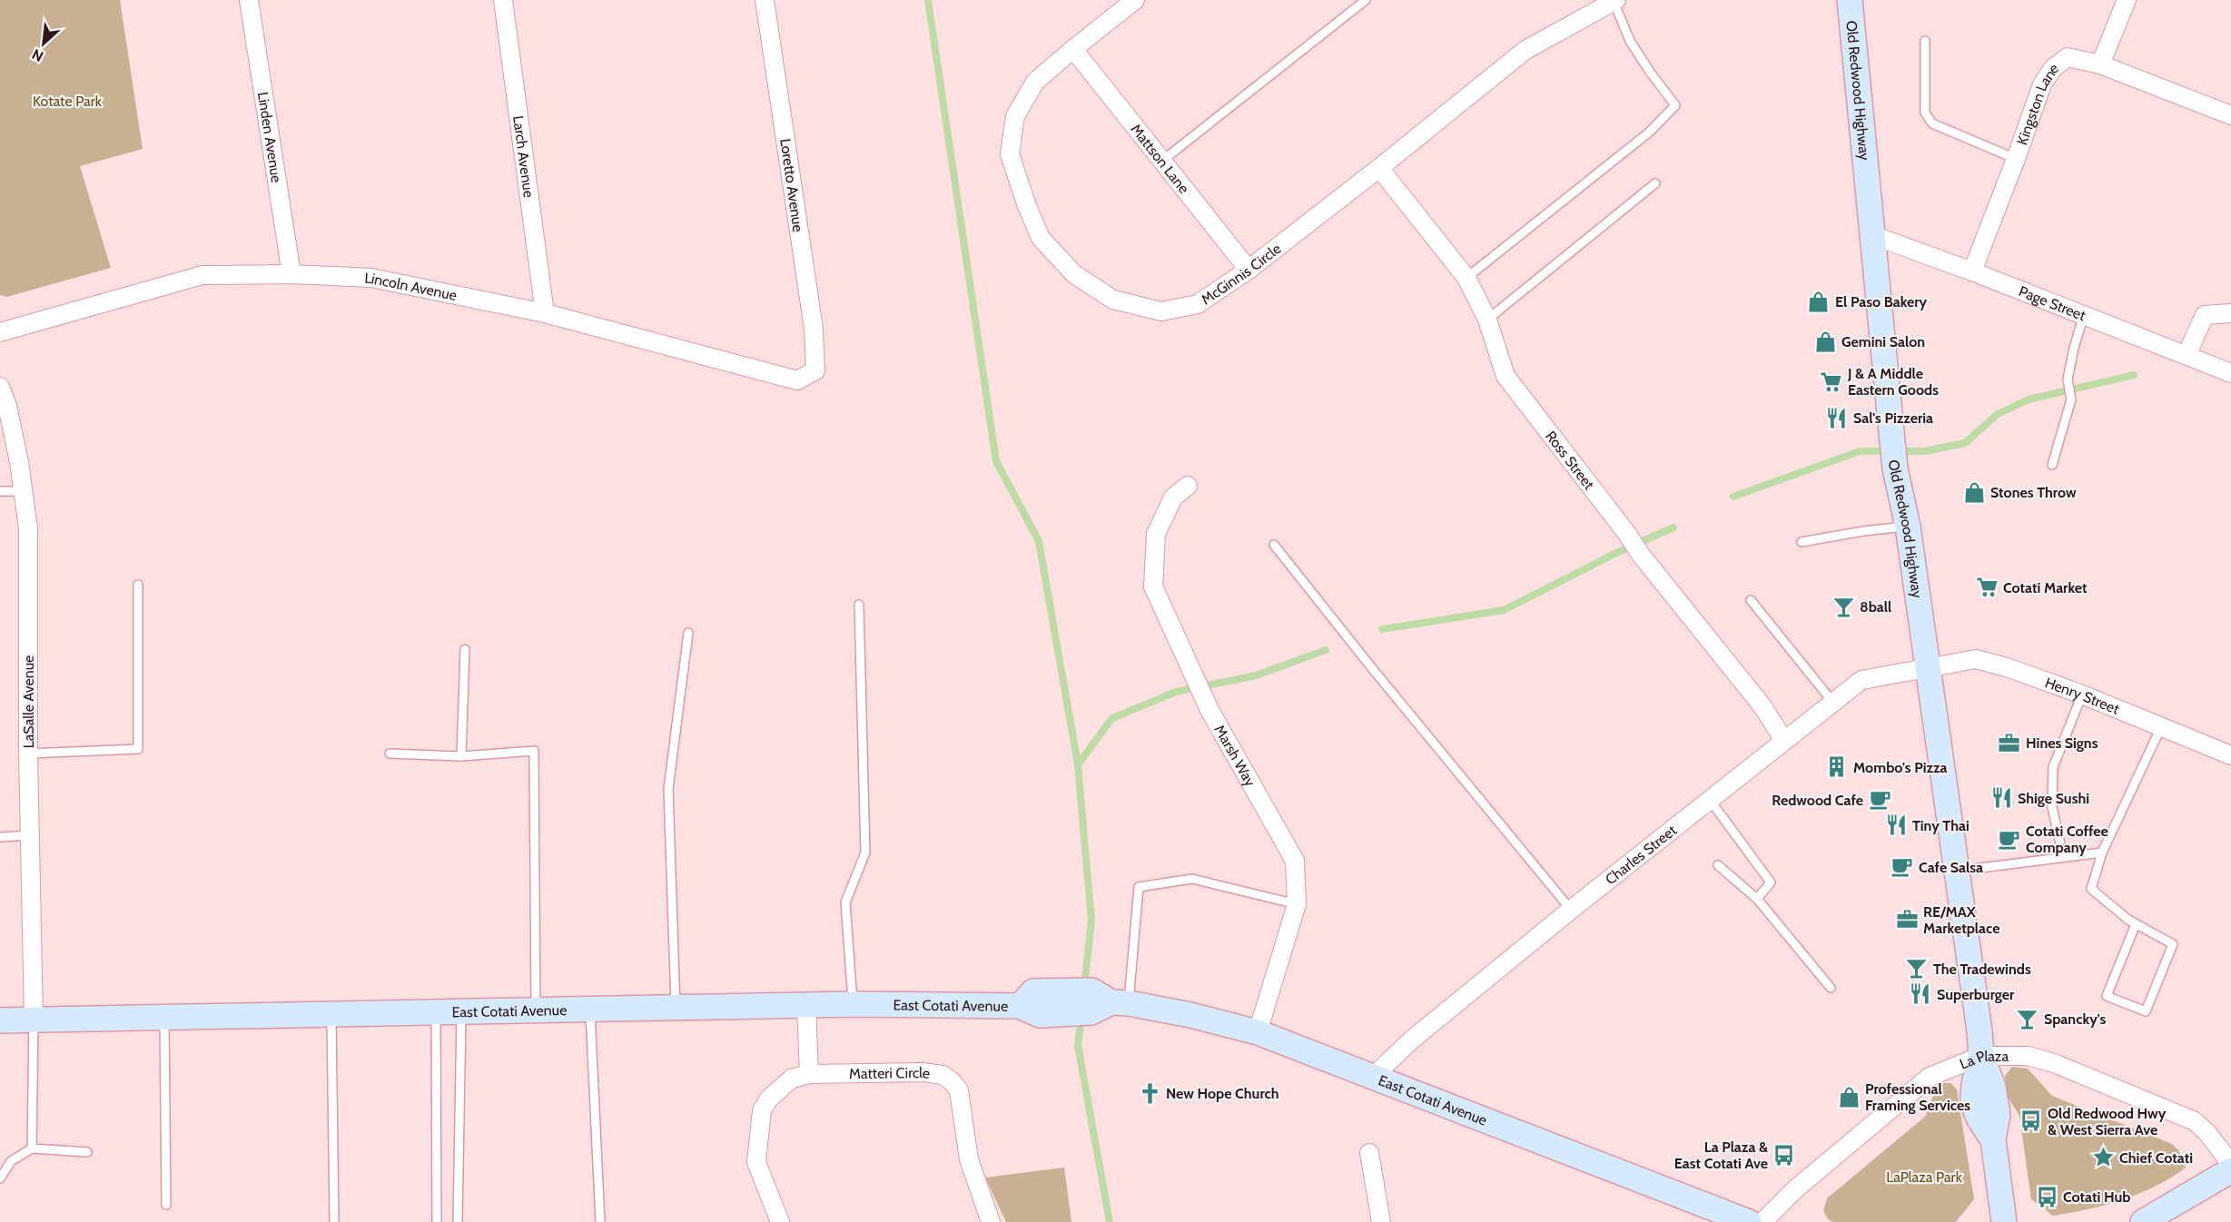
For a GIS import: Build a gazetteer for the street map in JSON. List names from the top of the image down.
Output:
{
  "streets": {
    "main road": ["Old Redwood Highway", "East Cotati Avenue"],
    "street": [
      "Kingston Lane",
      "Linden Avenue",
      "Larch Avenue",
      "Mattson Lane",
      "Loretto Avenue",
      "McGinnis Circle",
      "Lincoln Avenue",
      "Page Street",
      "Ross Street",
      "Henry Street",
      "LaSalle Avenue",
      "Marsh Way",
      "Charles Street",
      "La Plaza",
      "Matteri Circle"
    ]
  },
  "crossings": [
    ["Old Redwood Highway", "Page Street"],
    ["Old Redwood Highway", "Henry Street"],
    ["Old Redwood Highway", "Charles Street"],
    ["Old Redwood Highway", "La Plaza"],
    ["Kingston Lane", "Page Street"],
    ["Linden Avenue", "Lincoln Avenue"],
    ["Larch Avenue", "Lincoln Avenue"],
    ["Mattson Lane", "McGinnis Circle"],
    ["Loretto Avenue", "Lincoln Avenue"],
    ["McGinnis Circle", "Ross Street"],
    ["Ross Street", "Charles Street"],
    ["Henry Street", "Charles Street"],
    ["LaSalle Avenue", "East Cotati Avenue"],
    ["Marsh Way", "East Cotati Avenue"],
    ["Charles Street", "East Cotati Avenue"]
  ],
  "parks": ["Kotate Park", "LaPlaza Park"],
  "places": {
    "shop": [
      "El Paso Bakery",
      "Gemini Salon",
      "Stones Throw",
      "Professional Framing Services"
    ],
    "supermarket": ["J & A Middle Eastern Goods", "Cotati Market"],
    "restaurant": [
      "Sal's Pizzeria",
      "Shige Sushi",
      "Tiny Thai",
      "Superburger"
    ],
    "bar": ["8ball", "The Tradewinds", "Spancky's"],
    "office": ["Hines Signs", "RE/MAX Marketplace"],
    "building": ["Mombo's Pizza"],
    "cafe": ["Redwood Cafe", "Cotati Coffee Company", "Cafe Salsa"],
    "church": ["New Hope Church"],
    "bus stop": ["Old Redwood Hwy & West Sierra Ave", "La Plaza & East Cotati Ave", "Cotati Hub"],
    "place": ["Chief Cotati"]
  },
  "north": "bottom left"
}
